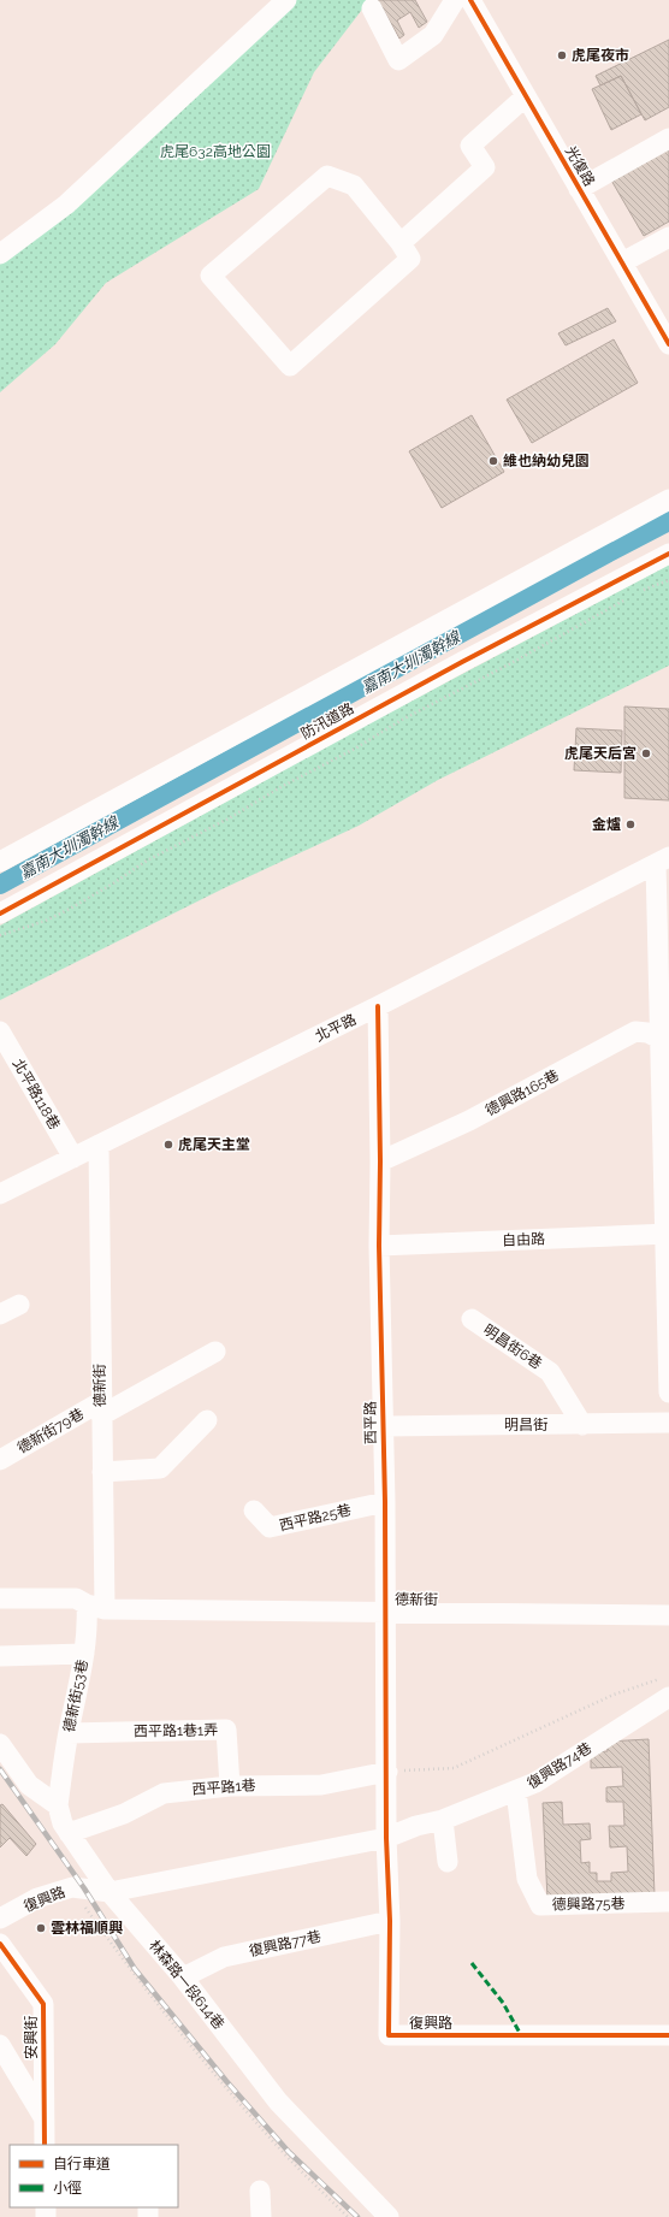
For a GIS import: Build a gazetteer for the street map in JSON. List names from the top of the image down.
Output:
{
  "streets": {
    "street": [
      "光復路",
      "防汛道路",
      "北平路",
      "德興路165巷",
      "北平路118巷",
      "自由路",
      "明昌街6巷",
      "德新街",
      "西平路",
      "明昌街",
      "德新街79巷",
      "西平路25巷",
      "德新街53巷",
      "西平路1巷1弄",
      "復興路74巷",
      "西平路1巷",
      "復興路",
      "德興路75巷",
      "復興路77巷",
      "林森路一段614巷",
      "安興街"
    ]
  },
  "crossings": [
    ["北平路", "北平路118巷"],
    ["北平路", "德新街"],
    ["北平路", "西平路"],
    ["德興路165巷", "西平路"],
    ["自由路", "西平路"],
    ["明昌街6巷", "明昌街"],
    ["德新街", "西平路"],
    ["德新街", "德新街79巷"],
    ["德新街", "德新街53巷"],
    ["西平路", "明昌街"],
    ["西平路", "西平路25巷"],
    ["西平路", "復興路74巷"],
    ["西平路", "西平路1巷"],
    ["西平路", "復興路"],
    ["德新街53巷", "西平路1巷1弄"],
    ["德新街53巷", "林森路一段614巷"],
    ["西平路1巷1弄", "西平路1巷"],
    ["復興路74巷", "復興路"],
    ["復興路74巷", "德興路75巷"],
    ["西平路1巷", "林森路一段614巷"],
    ["復興路", "復興路77巷"],
    ["復興路", "林森路一段614巷"],
    ["復興路77巷", "林森路一段614巷"]
  ],
  "water": ["嘉南大圳濁幹線"],
  "parks": ["虎尾632高地公園"],
  "places": [
    "虎尾夜市",
    "維也納幼兒園",
    "虎尾天后宮",
    "金爐",
    "虎尾天主堂",
    "雲林福順興"
  ],
  "legend": ["自行車道", "小徑"]
}
